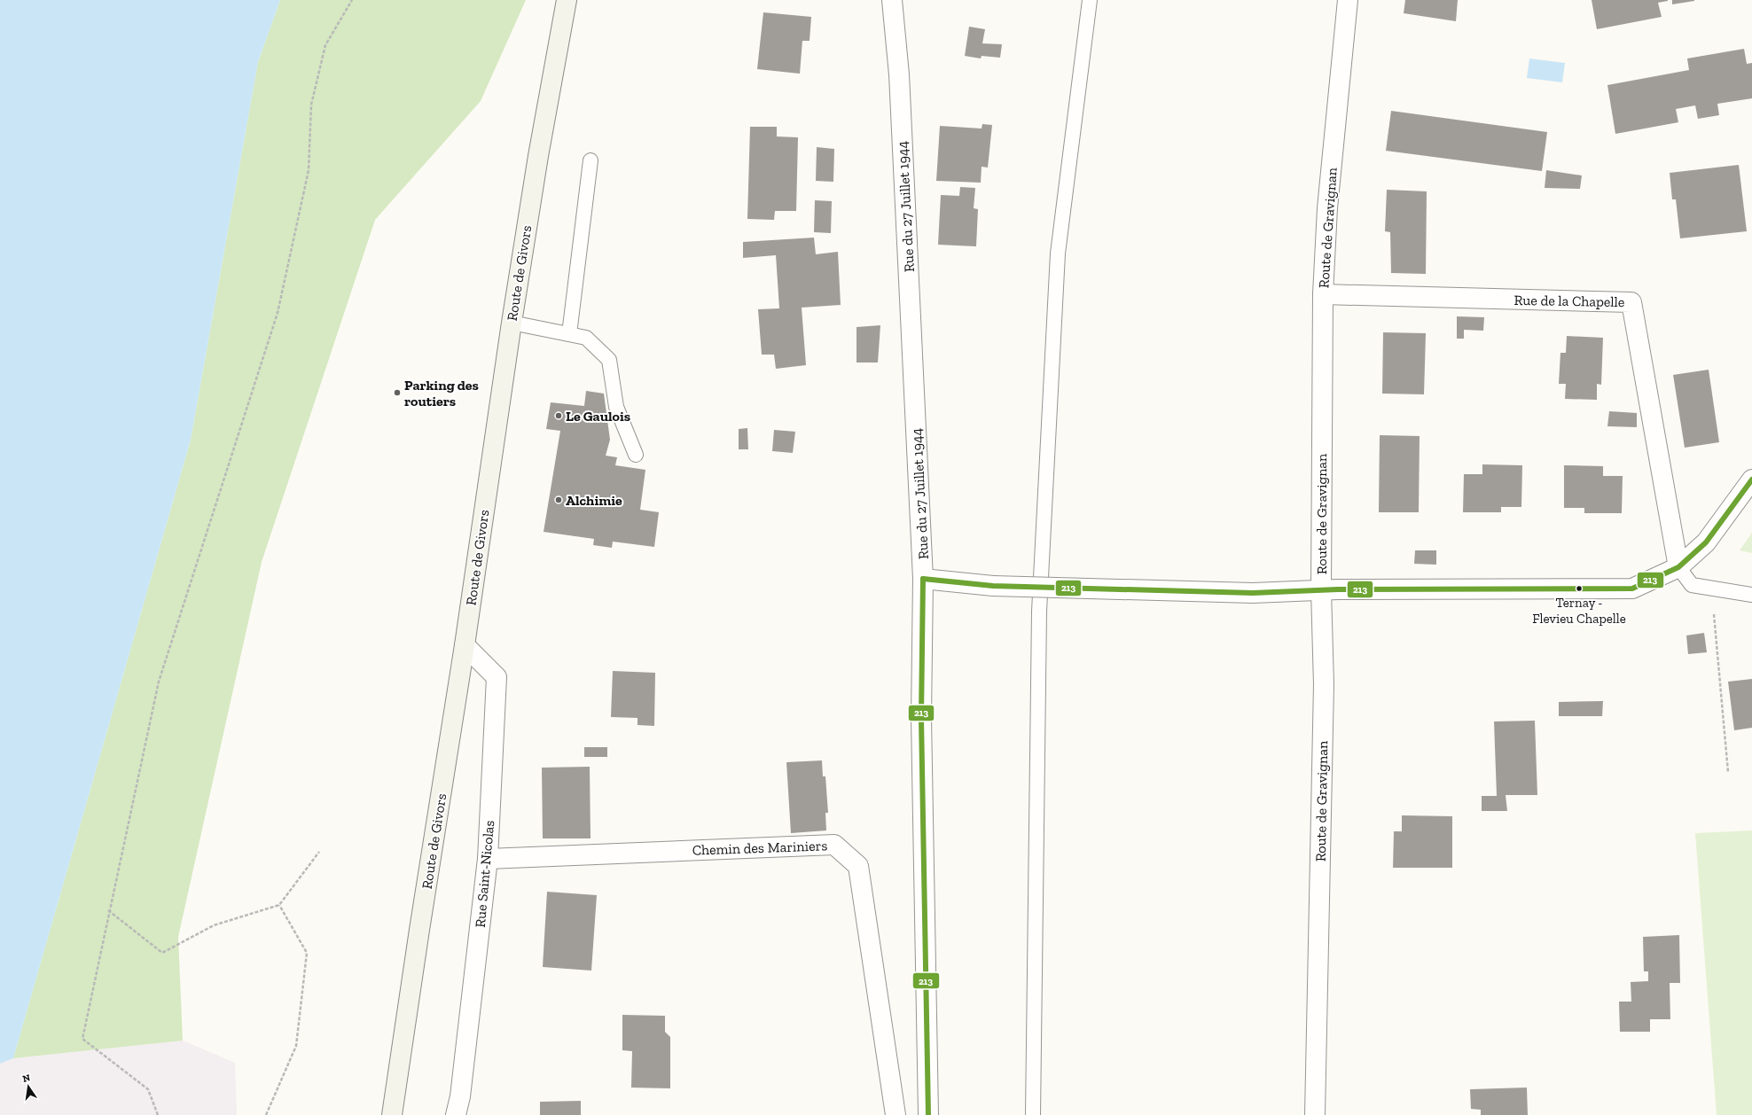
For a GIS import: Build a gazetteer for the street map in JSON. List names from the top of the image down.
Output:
{
  "streets": {
    "main road": ["Route de Givors"],
    "street": [
      "Rue du 27 Juillet 1944",
      "Route de Gravignan",
      "Rue de la Chapelle",
      "Chemin des Mariniers",
      "Rue Saint-Nicolas"
    ]
  },
  "crossings": [
    ["Route de Gravignan", "Rue de la Chapelle"],
    ["Route de Givors", "Rue Saint-Nicolas"],
    ["Chemin des Mariniers", "Rue Saint-Nicolas"]
  ],
  "places": [
    "Parking des routiers",
    "Le Gaulois",
    "Alchimie",
    "Ternay - Flevieu Chapelle"
  ],
  "lines": ["transit line 213"],
  "north": "top"
}
